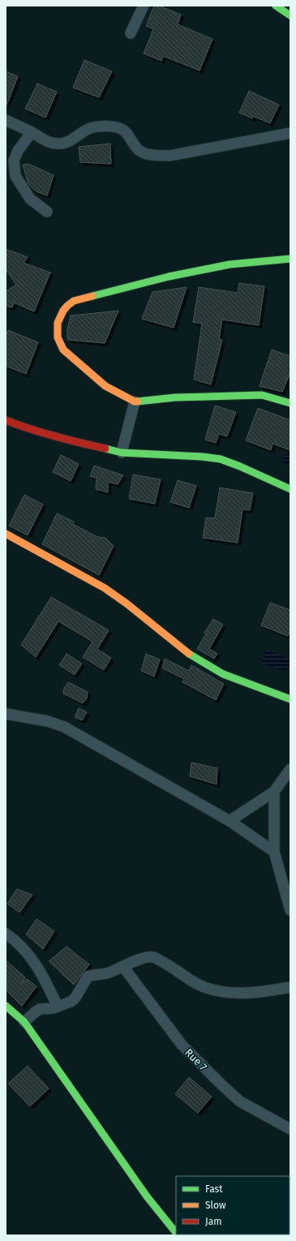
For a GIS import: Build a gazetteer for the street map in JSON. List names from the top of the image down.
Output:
{
  "streets": {
    "street": ["Rue 7"]
  },
  "legend": ["Fast", "Slow", "Jam"]
}
